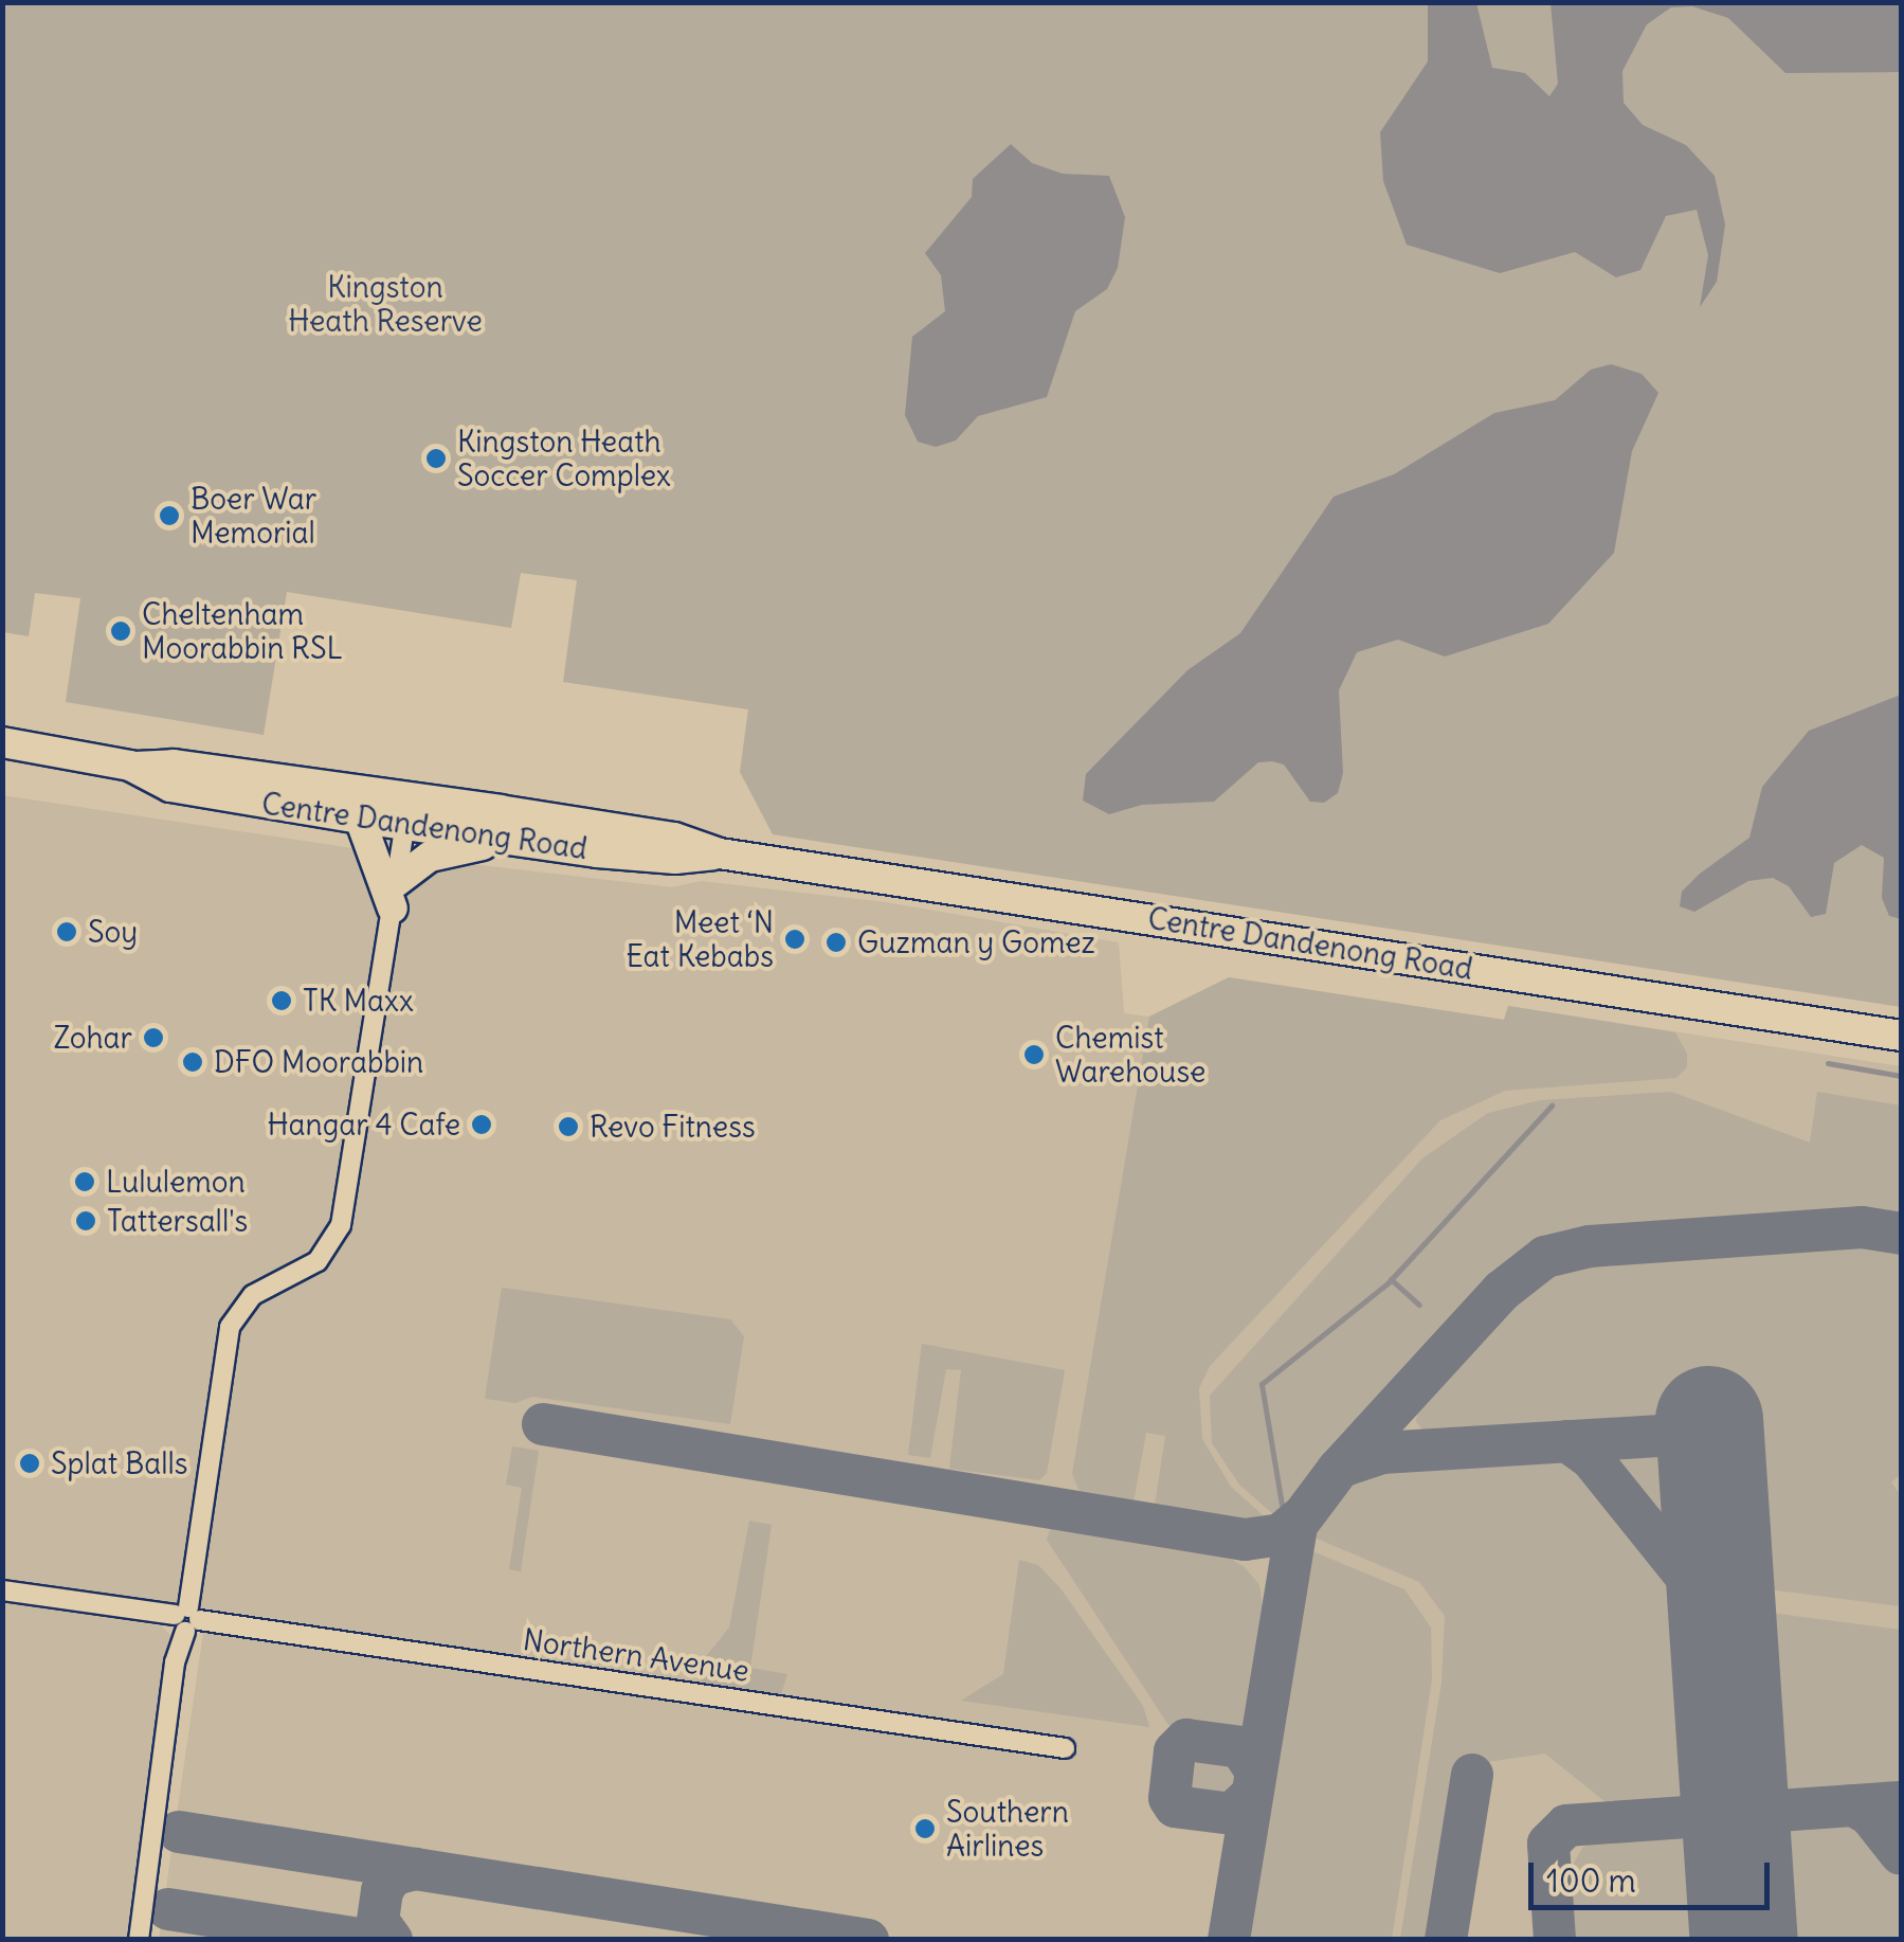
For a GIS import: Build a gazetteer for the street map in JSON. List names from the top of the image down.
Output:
{
  "streets": {
    "main road": ["Centre Dandenong Road"],
    "street": ["Northern Avenue"]
  },
  "parks": ["Kingston Heath Reserve"],
  "places": [
    "Kingston Heath Soccer Complex",
    "Boer War Memorial",
    "Cheltenham Moorabbin RSL",
    "Soy",
    "Meet ‘N Eat Kebabs",
    "Guzman y Gomez",
    "TK Maxx",
    "Zohar",
    "Chemist Warehouse",
    "DFO Moorabbin",
    "Hangar 4 Cafe",
    "Revo Fitness",
    "Lululemon",
    "Tattersall's",
    "Splat Balls",
    "Southern Airlines"
  ],
  "scale_bar": "100 m"
}
